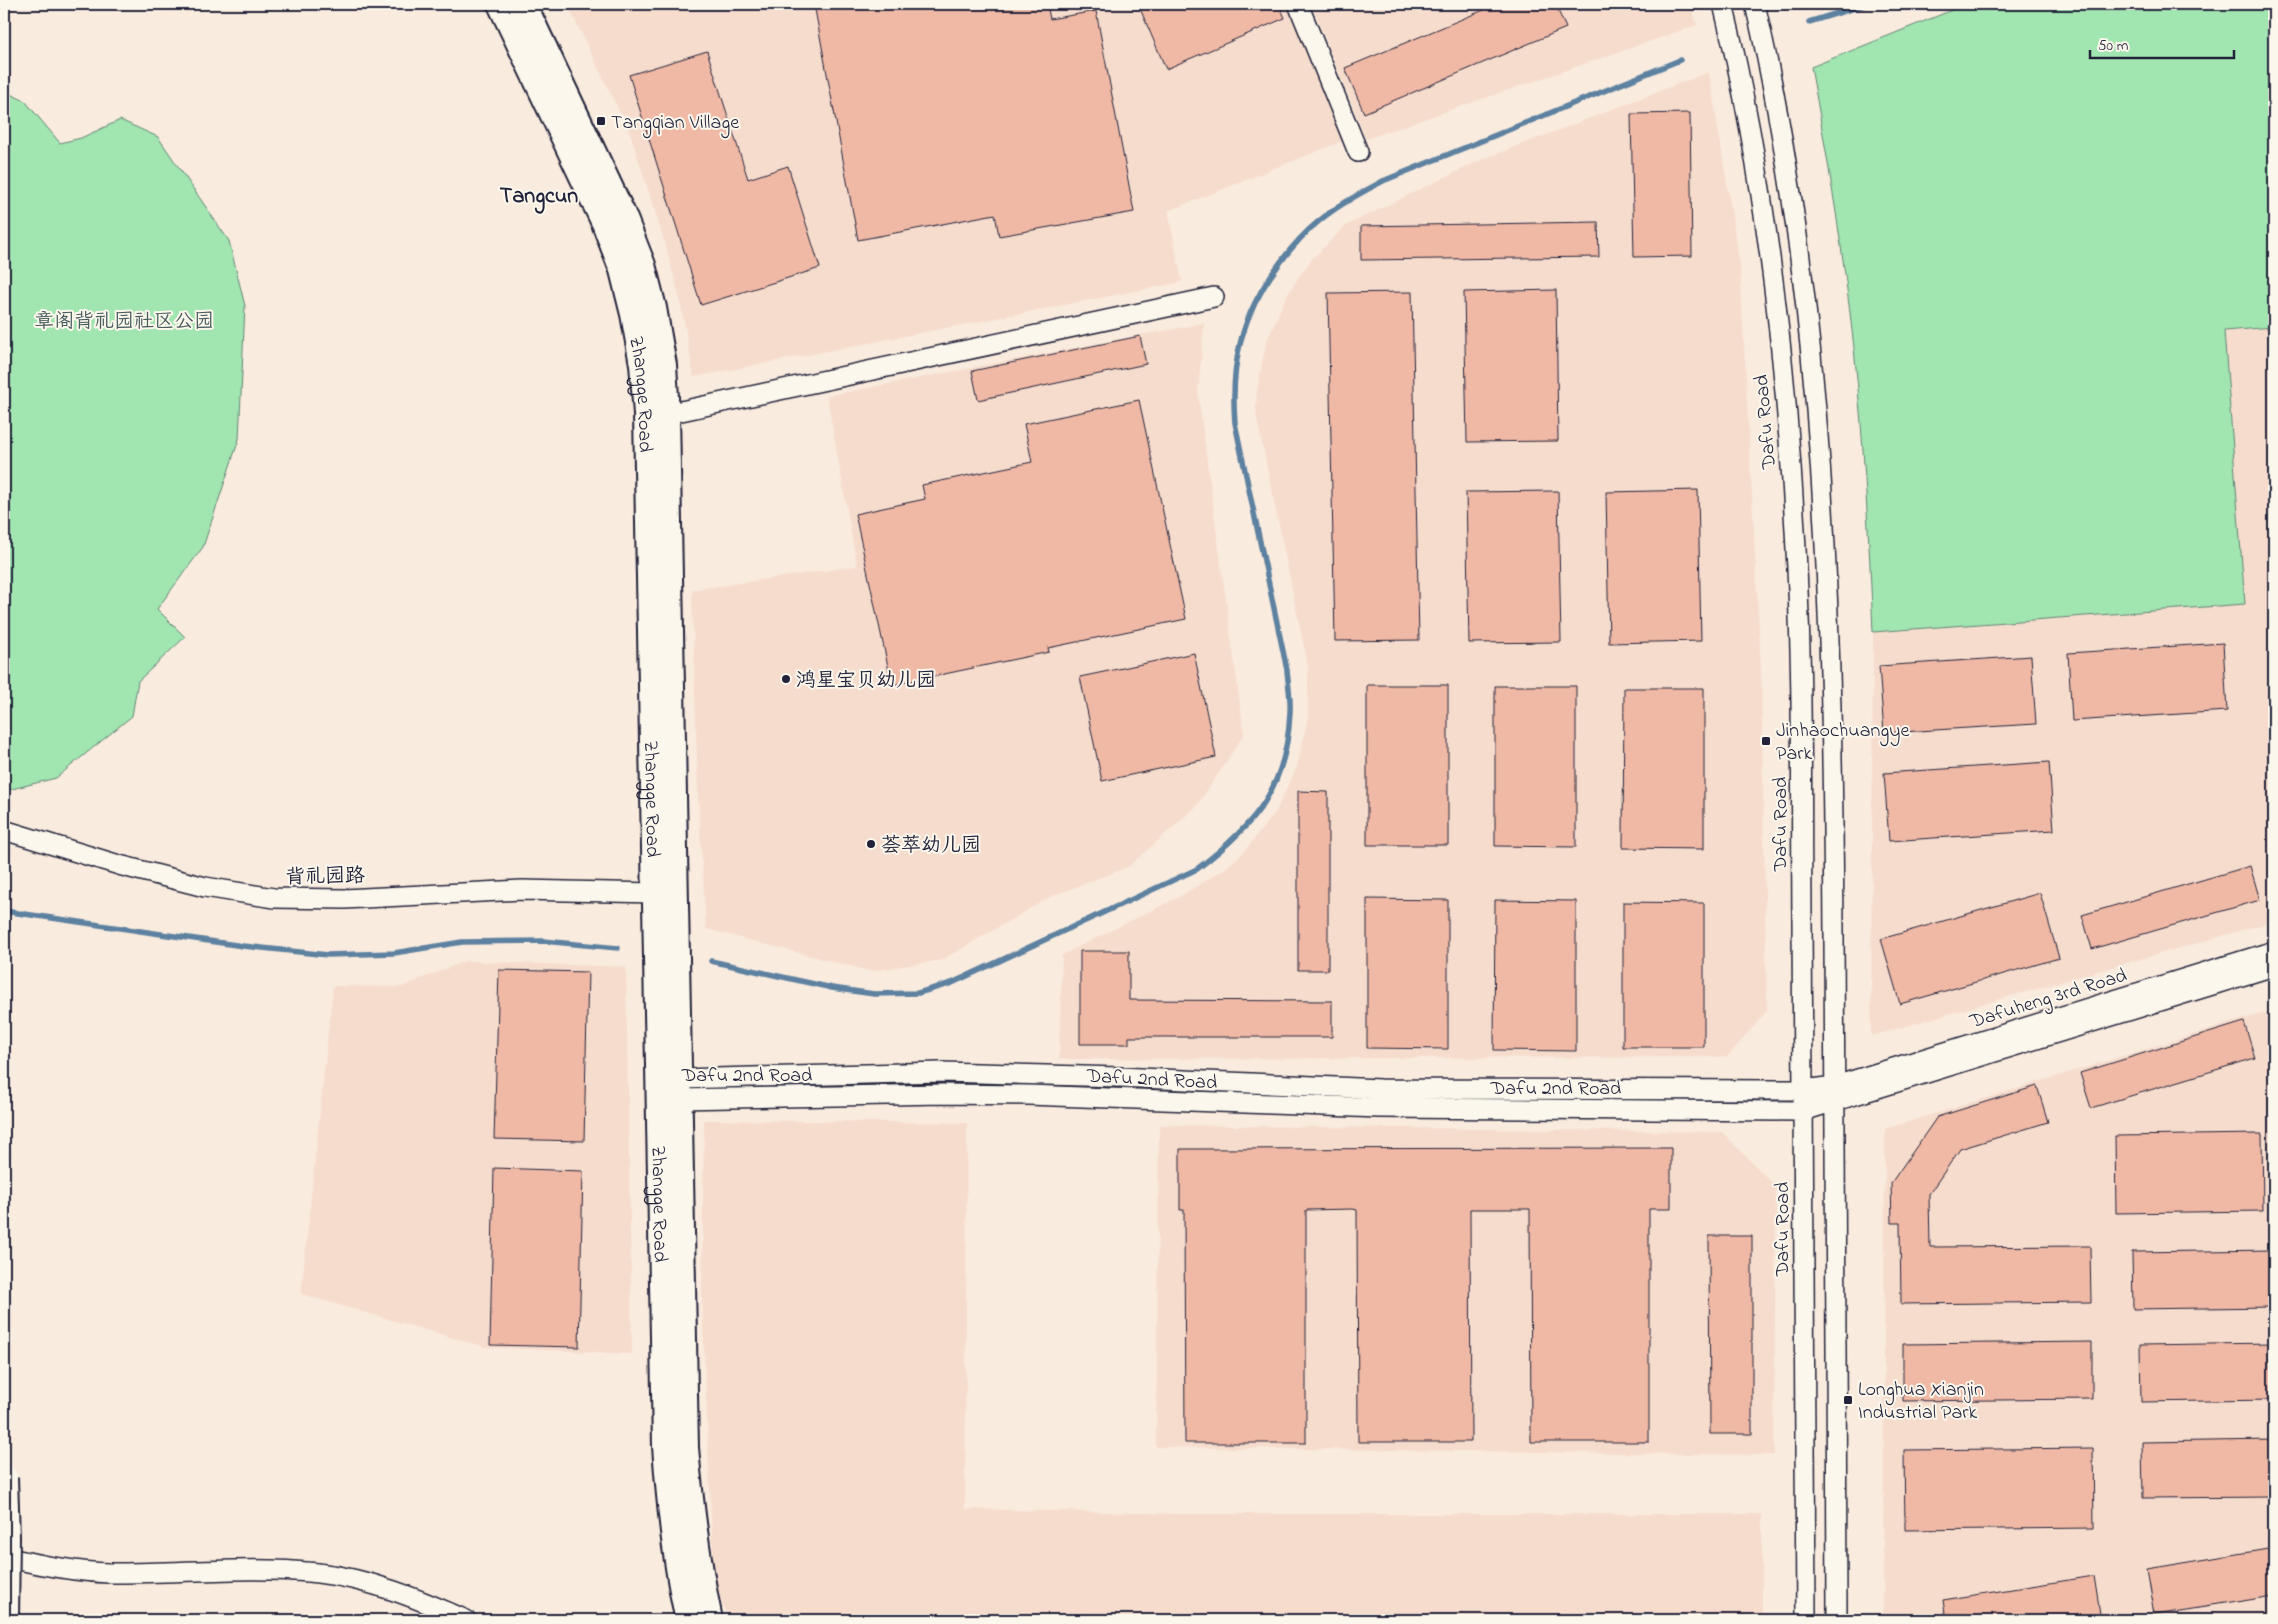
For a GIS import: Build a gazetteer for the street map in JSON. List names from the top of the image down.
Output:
{
  "streets": {
    "main road": ["Zhangge Road"],
    "street": [
      "Dafu Road",
      "背礼园路",
      "Dafuheng 3rd Road",
      "Dafu 2nd Road"
    ]
  },
  "crossings": [
    ["Zhangge Road", "背礼园路"],
    ["Zhangge Road", "Dafu 2nd Road"],
    ["Dafu Road", "Dafu 2nd Road"],
    ["Dafuheng 3rd Road", "Dafu 2nd Road"]
  ],
  "districts": ["Tangcun"],
  "parks": ["章阁背礼园社区公园"],
  "places": {
    "transit": ["Tangqian Village", "Jinhaochuangye Park", "Longhua Xianjin Industrial Park"],
    "other": ["鸿星宝贝幼儿园", "荟萃幼儿园"]
  },
  "scale_bar": "50 m"
}
